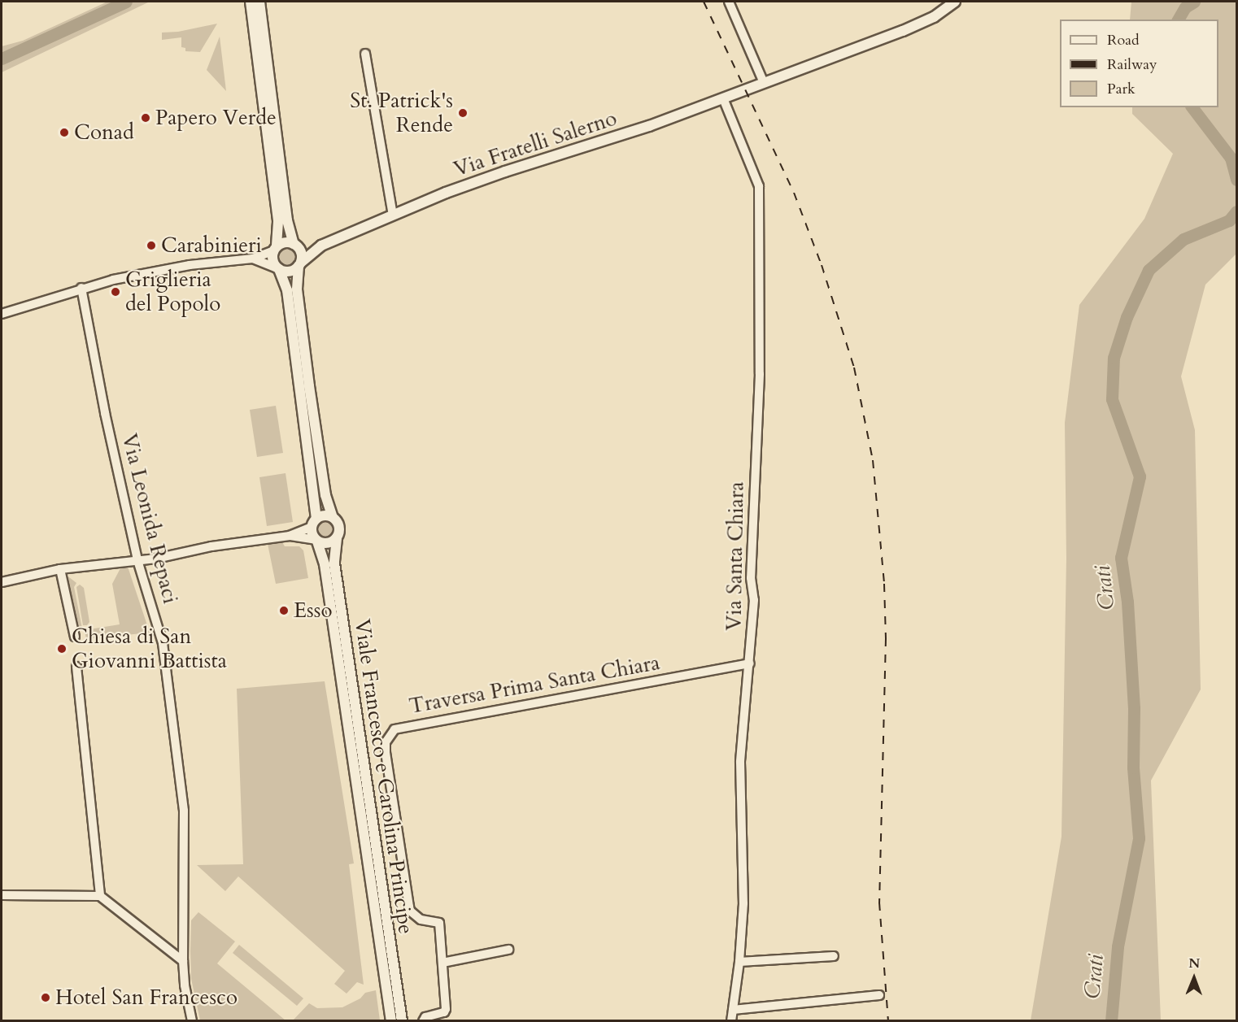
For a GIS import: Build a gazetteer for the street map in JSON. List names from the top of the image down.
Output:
{
  "streets": {
    "street": [
      "Via Fratelli Salerno",
      "Via Leonida Repaci",
      "Via Santa Chiara",
      "Traversa Prima Santa Chiara",
      "Viale Francesco e Carolina Principe"
    ]
  },
  "crossings": [
    ["Via Fratelli Salerno", "Via Santa Chiara"],
    ["Via Fratelli Salerno", "Viale Francesco e Carolina Principe"],
    ["Via Santa Chiara", "Traversa Prima Santa Chiara"]
  ],
  "water": ["Crati"],
  "places": [
    "St. Patrick's Rende",
    "Papero Verde",
    "Conad",
    "Carabinieri",
    "Griglieria del Popolo",
    "Esso",
    "Chiesa di San Giovanni Battista",
    "Hotel San Francesco"
  ],
  "legend": ["Road", "Railway", "Park"],
  "north": "top"
}
